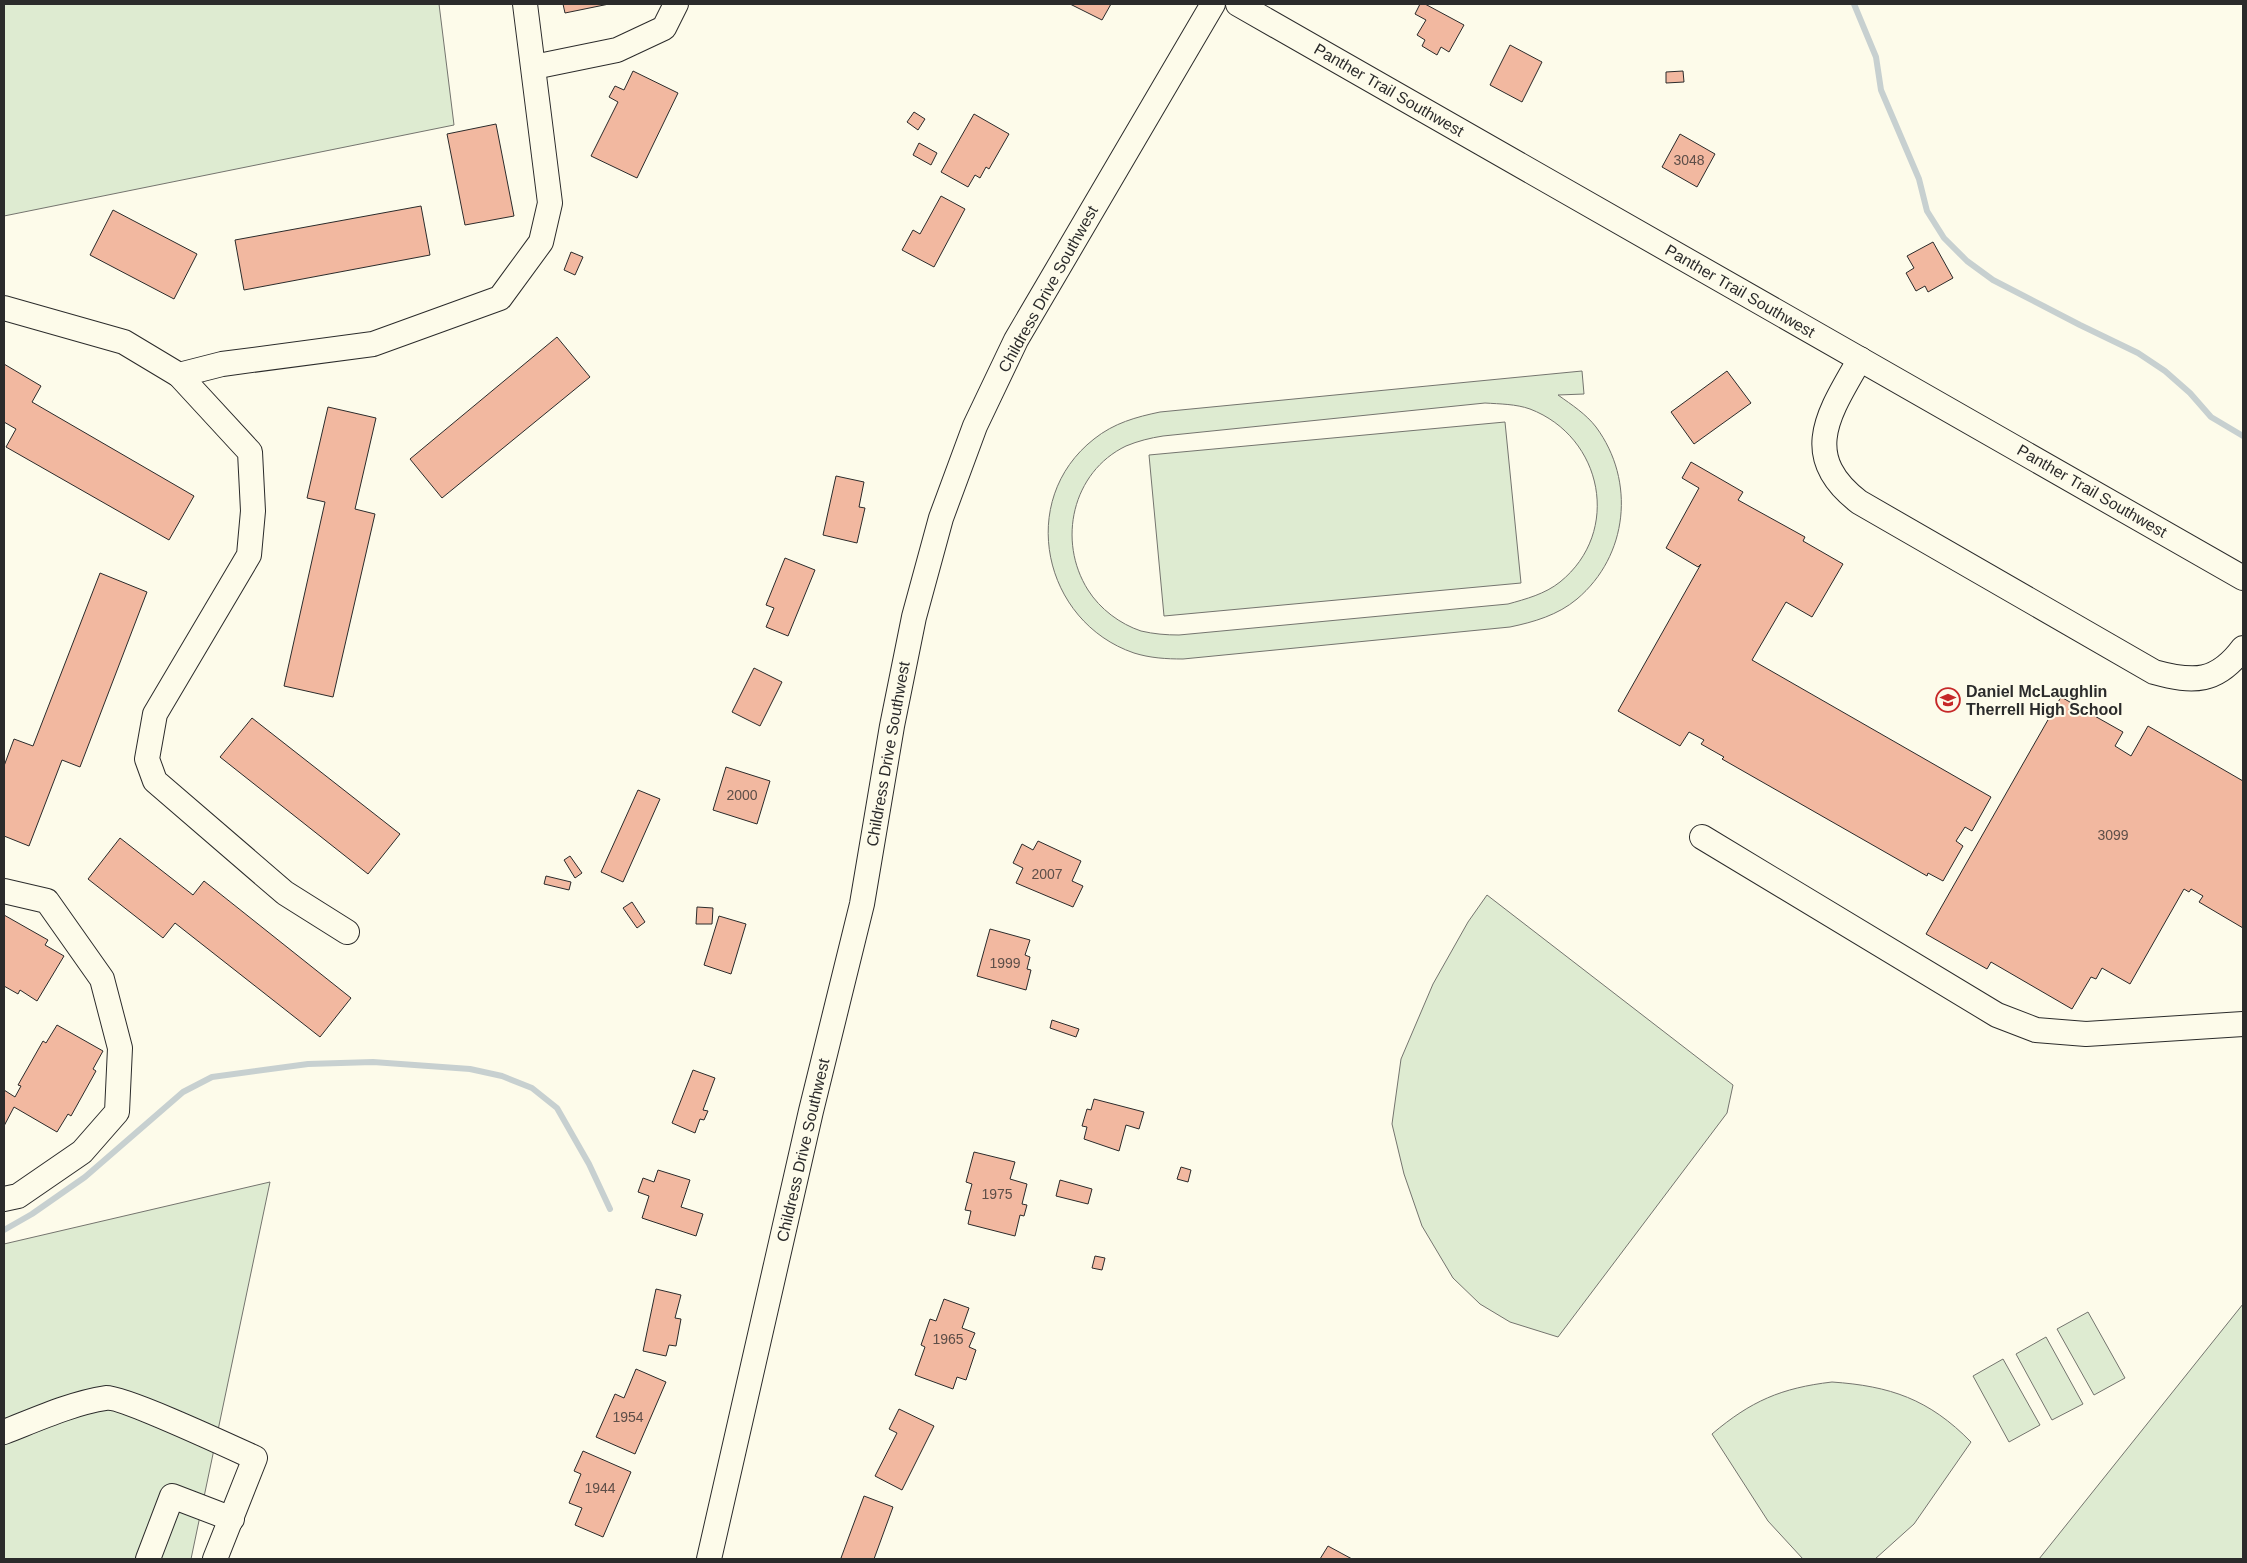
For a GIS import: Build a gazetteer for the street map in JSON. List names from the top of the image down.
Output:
{
  "streets": {
    "street": ["Panther Trail Southwest", "Childress Drive Southwest"]
  },
  "places": {
    "school or university": ["Daniel McLaughlin Therrell High School"]
  },
  "house_numbers": [
    "3048",
    "2000",
    "3099",
    "2007",
    "1999",
    "1975",
    "1965",
    "1954",
    "1944"
  ]
}
